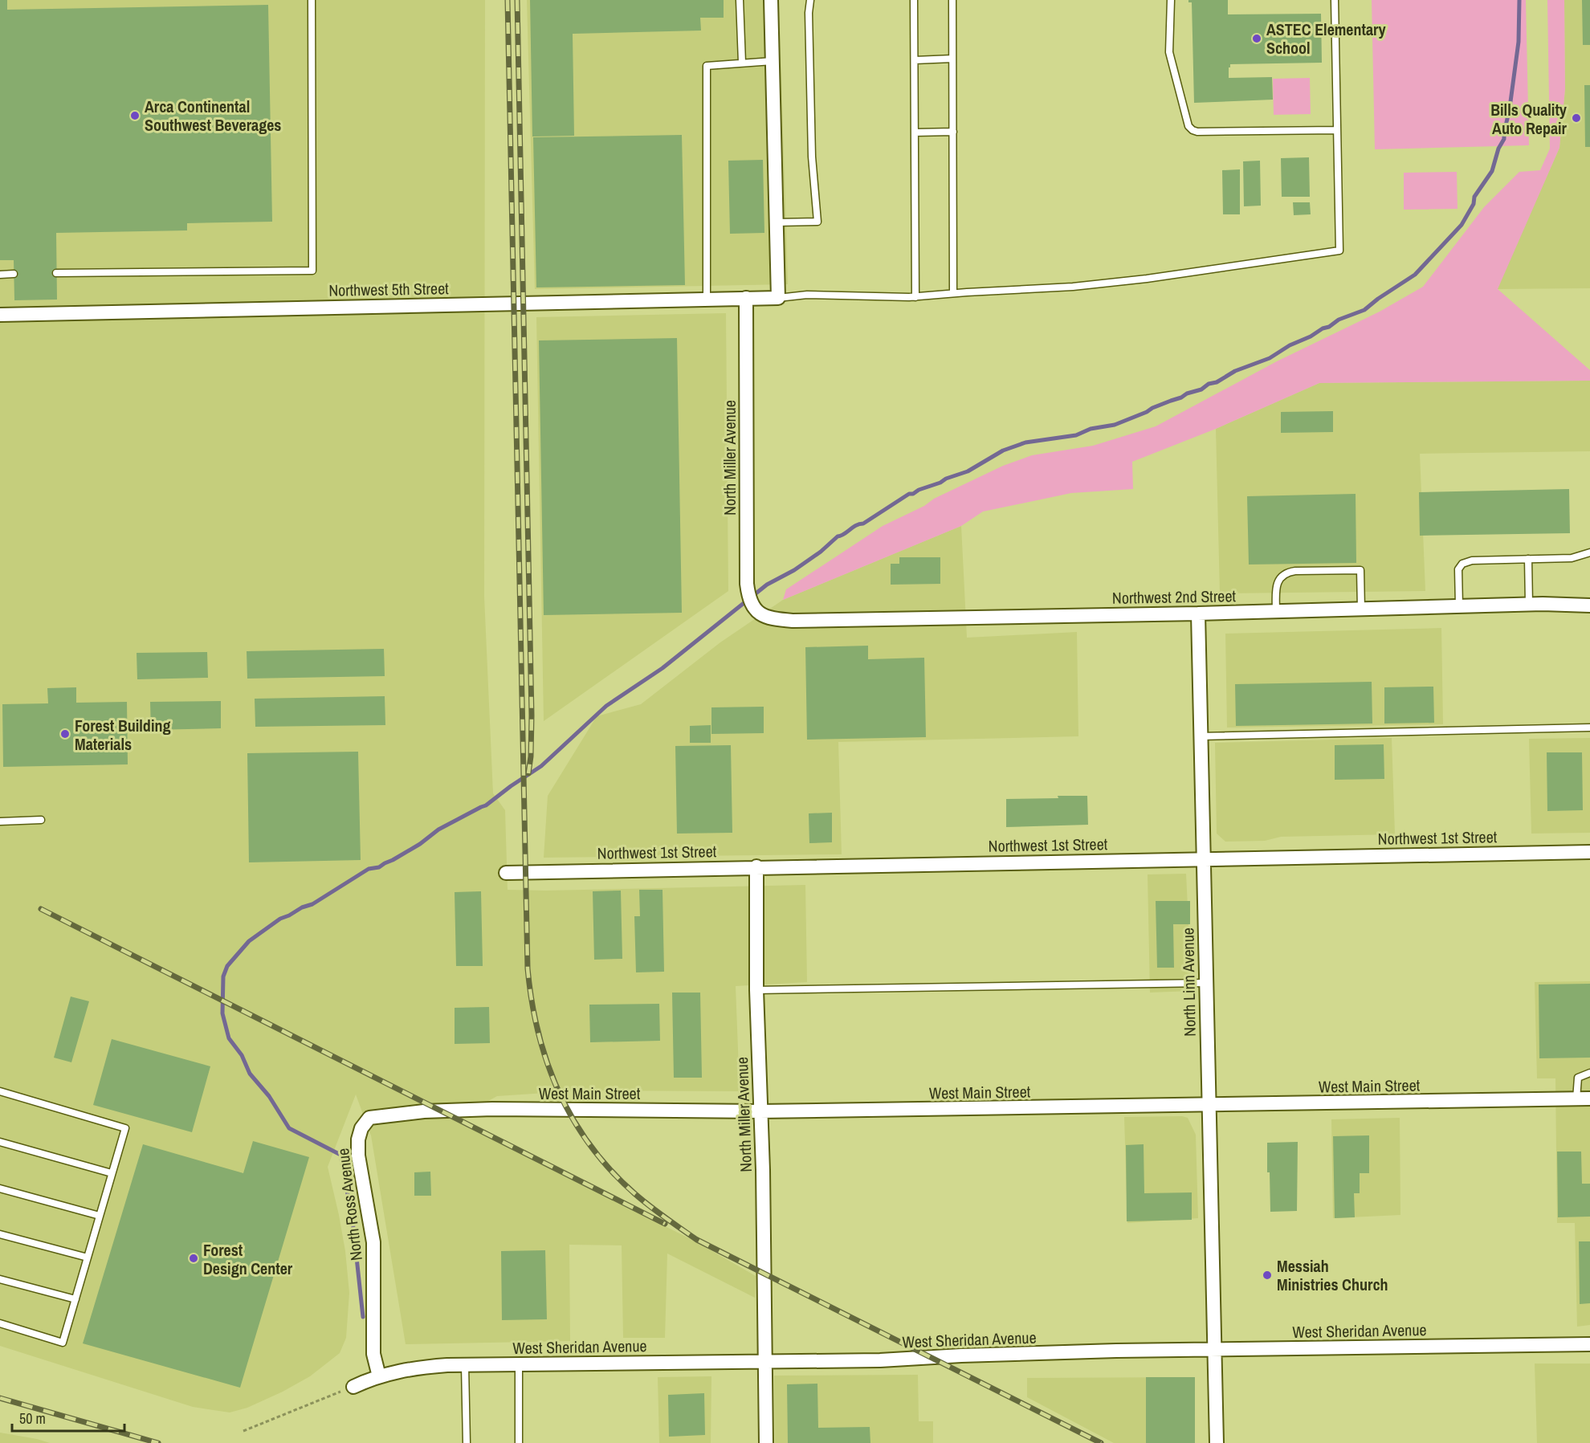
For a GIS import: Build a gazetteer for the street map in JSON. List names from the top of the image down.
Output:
{
  "streets": {
    "street": [
      "Northwest 5th Street",
      "North Miller Avenue",
      "Northwest 2nd Street",
      "Northwest 1st Street",
      "North Linn Avenue",
      "West Main Street",
      "North Ross Avenue",
      "West Sheridan Avenue"
    ]
  },
  "crossings": [
    ["Northwest 5th Street", "North Miller Avenue"],
    ["North Miller Avenue", "Northwest 2nd Street"],
    ["North Miller Avenue", "Northwest 1st Street"],
    ["North Miller Avenue", "West Main Street"],
    ["North Miller Avenue", "West Sheridan Avenue"],
    ["Northwest 2nd Street", "North Linn Avenue"],
    ["Northwest 1st Street", "North Linn Avenue"],
    ["North Linn Avenue", "West Main Street"],
    ["North Linn Avenue", "West Sheridan Avenue"],
    ["West Main Street", "North Ross Avenue"],
    ["North Ross Avenue", "West Sheridan Avenue"]
  ],
  "places": [
    "ASTEC Elementary School",
    "Arca Continental Southwest Beverages",
    "Bills Quality Auto Repair",
    "Forest Building Materials",
    "Forest Design Center",
    "Messiah Ministries Church"
  ],
  "scale_bar": "50 m"
}
